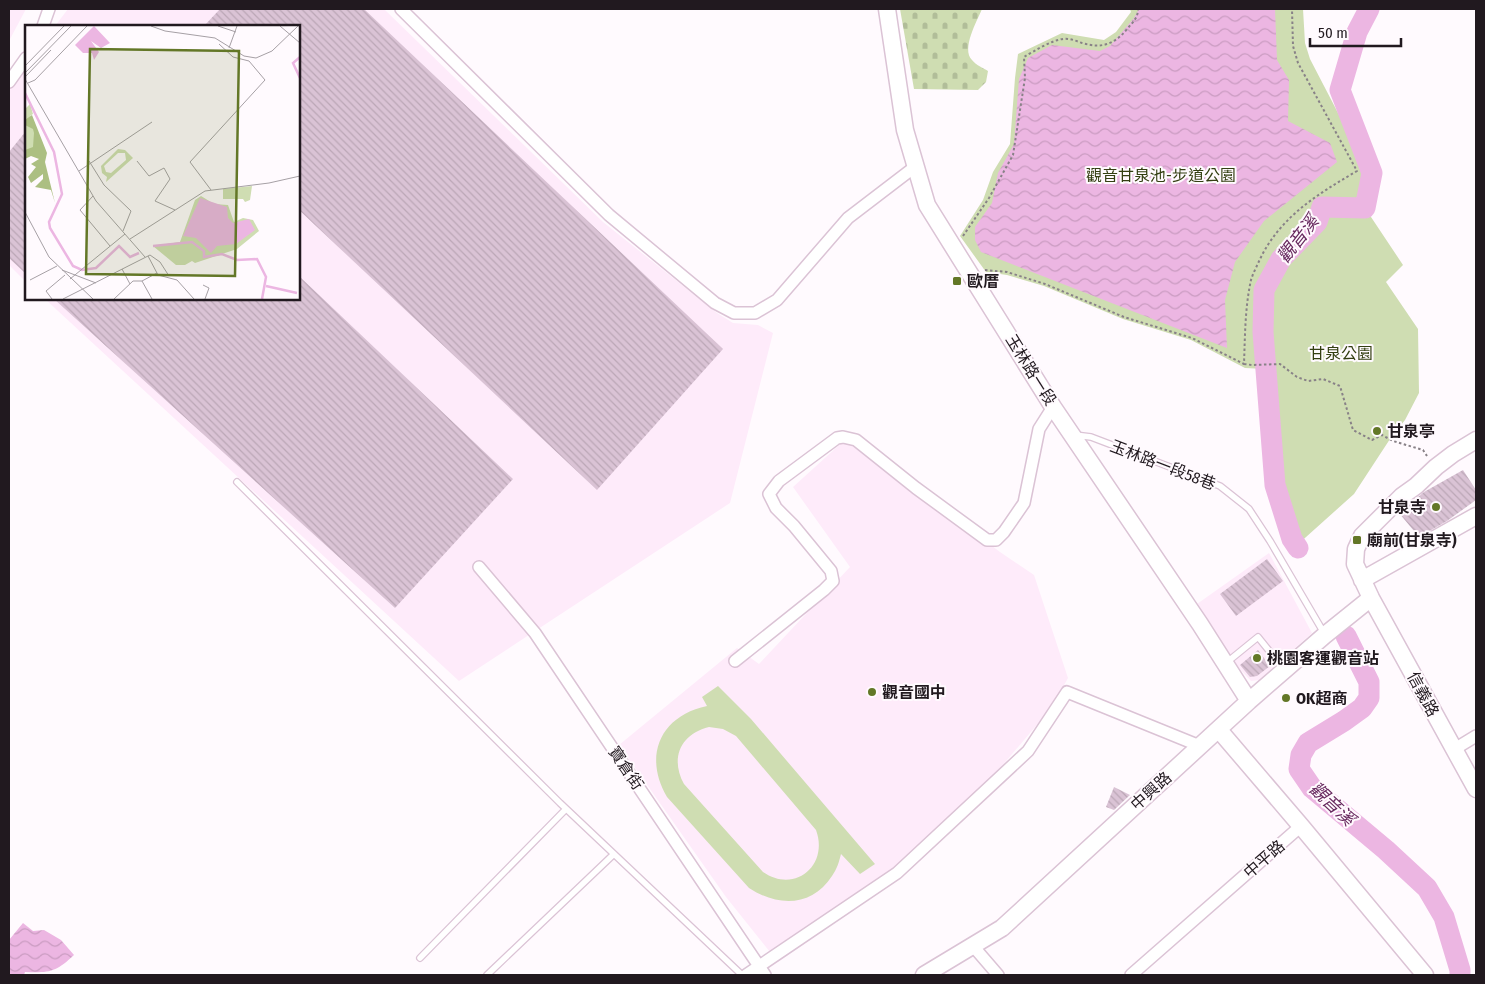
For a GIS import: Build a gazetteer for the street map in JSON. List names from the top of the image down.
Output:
{
  "streets": {
    "street": [
      "玉林路一段",
      "信義路",
      "寶倉街",
      "中興路",
      "中平路"
    ],
    "lane": ["玉林路一段58巷"]
  },
  "crossings": [
    ["玉林路一段", "玉林路一段58巷"],
    ["玉林路一段", "中興路"],
    ["玉林路一段58巷", "中興路"],
    ["信義路", "中興路"]
  ],
  "water": ["觀音溪"],
  "parks": ["觀音甘泉池-步道公園", "甘泉公園"],
  "places": {
    "transit": ["歐厝", "廟前(甘泉寺)"],
    "other": [
      "甘泉亭",
      "甘泉寺",
      "桃園客運觀音站",
      "觀音國中",
      "OK超商"
    ]
  },
  "scale_bar": "50 m"
}
